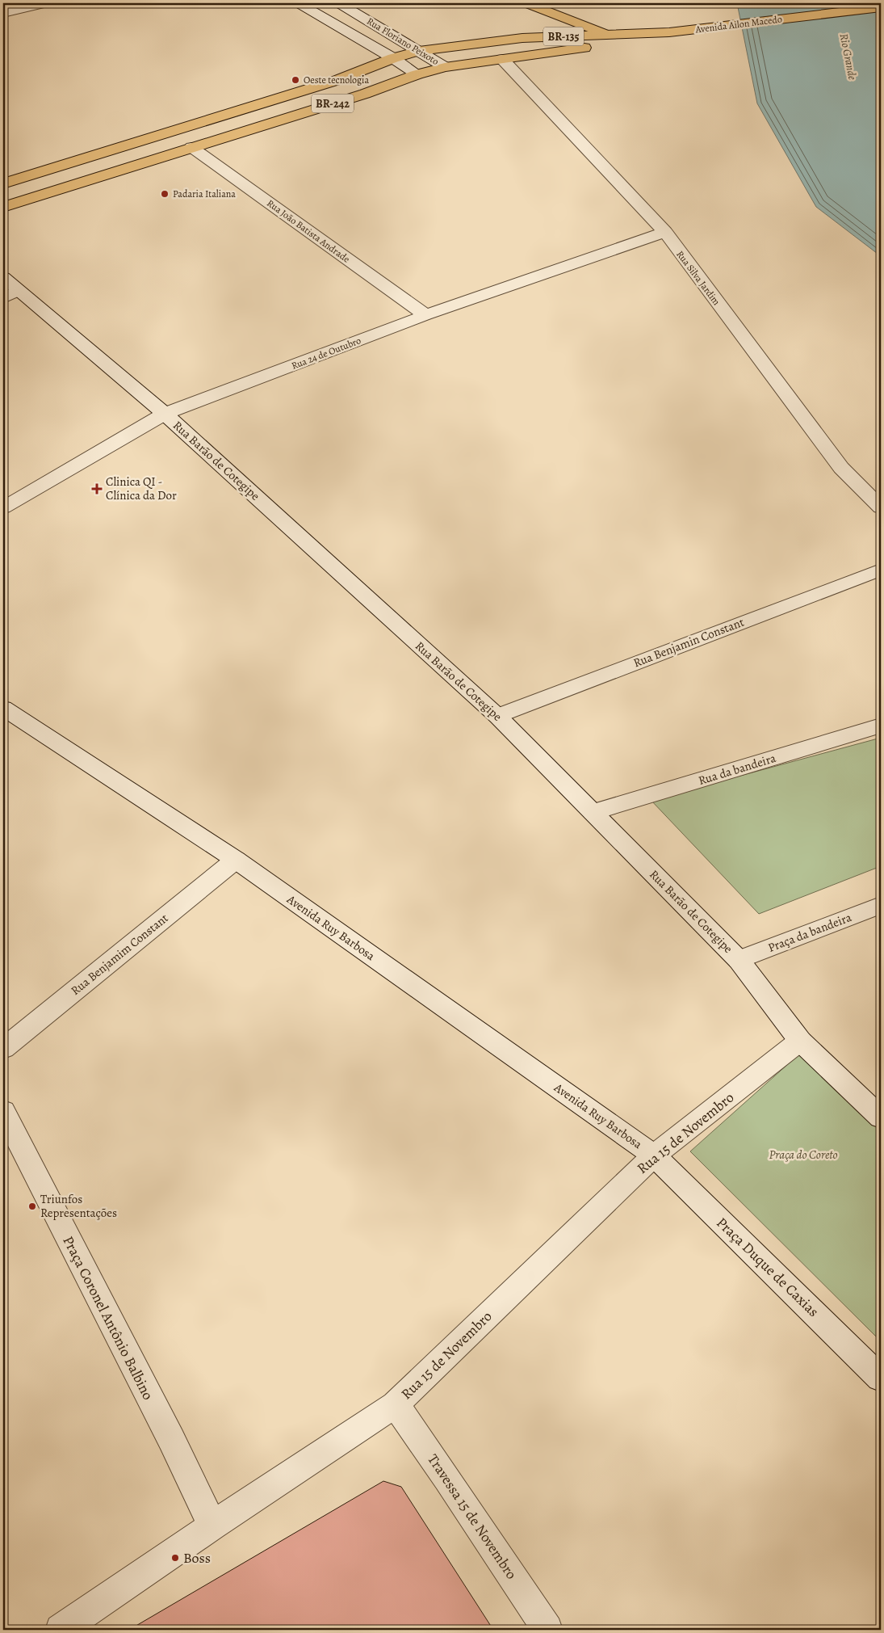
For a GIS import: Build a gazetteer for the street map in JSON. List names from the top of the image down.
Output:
{
  "streets": {
    "main road": ["Avenida Ailon Macedo", "BR-135", "BR-242"],
    "street": [
      "Rua Floriano Peixoto",
      "Rua João Batista Andrade",
      "Rua Silva Jardim",
      "Rua 24 de Outubro",
      "Rua Barão de Cotegipe",
      "Rua Benjamin Constant",
      "Rua da bandeira",
      "Avenida Ruy Barbosa",
      "Praça da bandeira",
      "Rua Benjamim Constant",
      "Rua 15 de Novembro",
      "Praça Duque de Caxias",
      "Praça Coronel Antônio Balbino",
      "Travessa 15 de Novembro"
    ]
  },
  "crossings": [
    ["Avenida Ailon Macedo", "BR-135"],
    ["Avenida Ailon Macedo", "BR-242"],
    ["BR-135", "BR-242"],
    ["Rua Floriano Peixoto", "BR-242"],
    ["BR-242", "Rua João Batista Andrade"],
    ["BR-242", "Rua Silva Jardim"],
    ["Rua João Batista Andrade", "Rua 24 de Outubro"],
    ["Rua Silva Jardim", "Rua 24 de Outubro"],
    ["Rua 24 de Outubro", "Rua Barão de Cotegipe"],
    ["Rua Barão de Cotegipe", "Rua Benjamin Constant"],
    ["Rua Barão de Cotegipe", "Rua da bandeira"],
    ["Rua Barão de Cotegipe", "Praça da bandeira"],
    ["Rua Barão de Cotegipe", "Rua 15 de Novembro"],
    ["Avenida Ruy Barbosa", "Rua Benjamim Constant"],
    ["Avenida Ruy Barbosa", "Rua 15 de Novembro"],
    ["Avenida Ruy Barbosa", "Praça Duque de Caxias"],
    ["Rua 15 de Novembro", "Praça Duque de Caxias"],
    ["Rua 15 de Novembro", "Praça Coronel Antônio Balbino"],
    ["Rua 15 de Novembro", "Travessa 15 de Novembro"]
  ],
  "water": ["Rio Grande"],
  "parks": ["Praça do Coreto"],
  "places": {
    "other": [
      "Oeste tecnologia",
      "Padaria Italiana",
      "Triunfos Representações",
      "Boss"
    ],
    "health": ["Clinica QI - Clínica da Dor"]
  }
}
